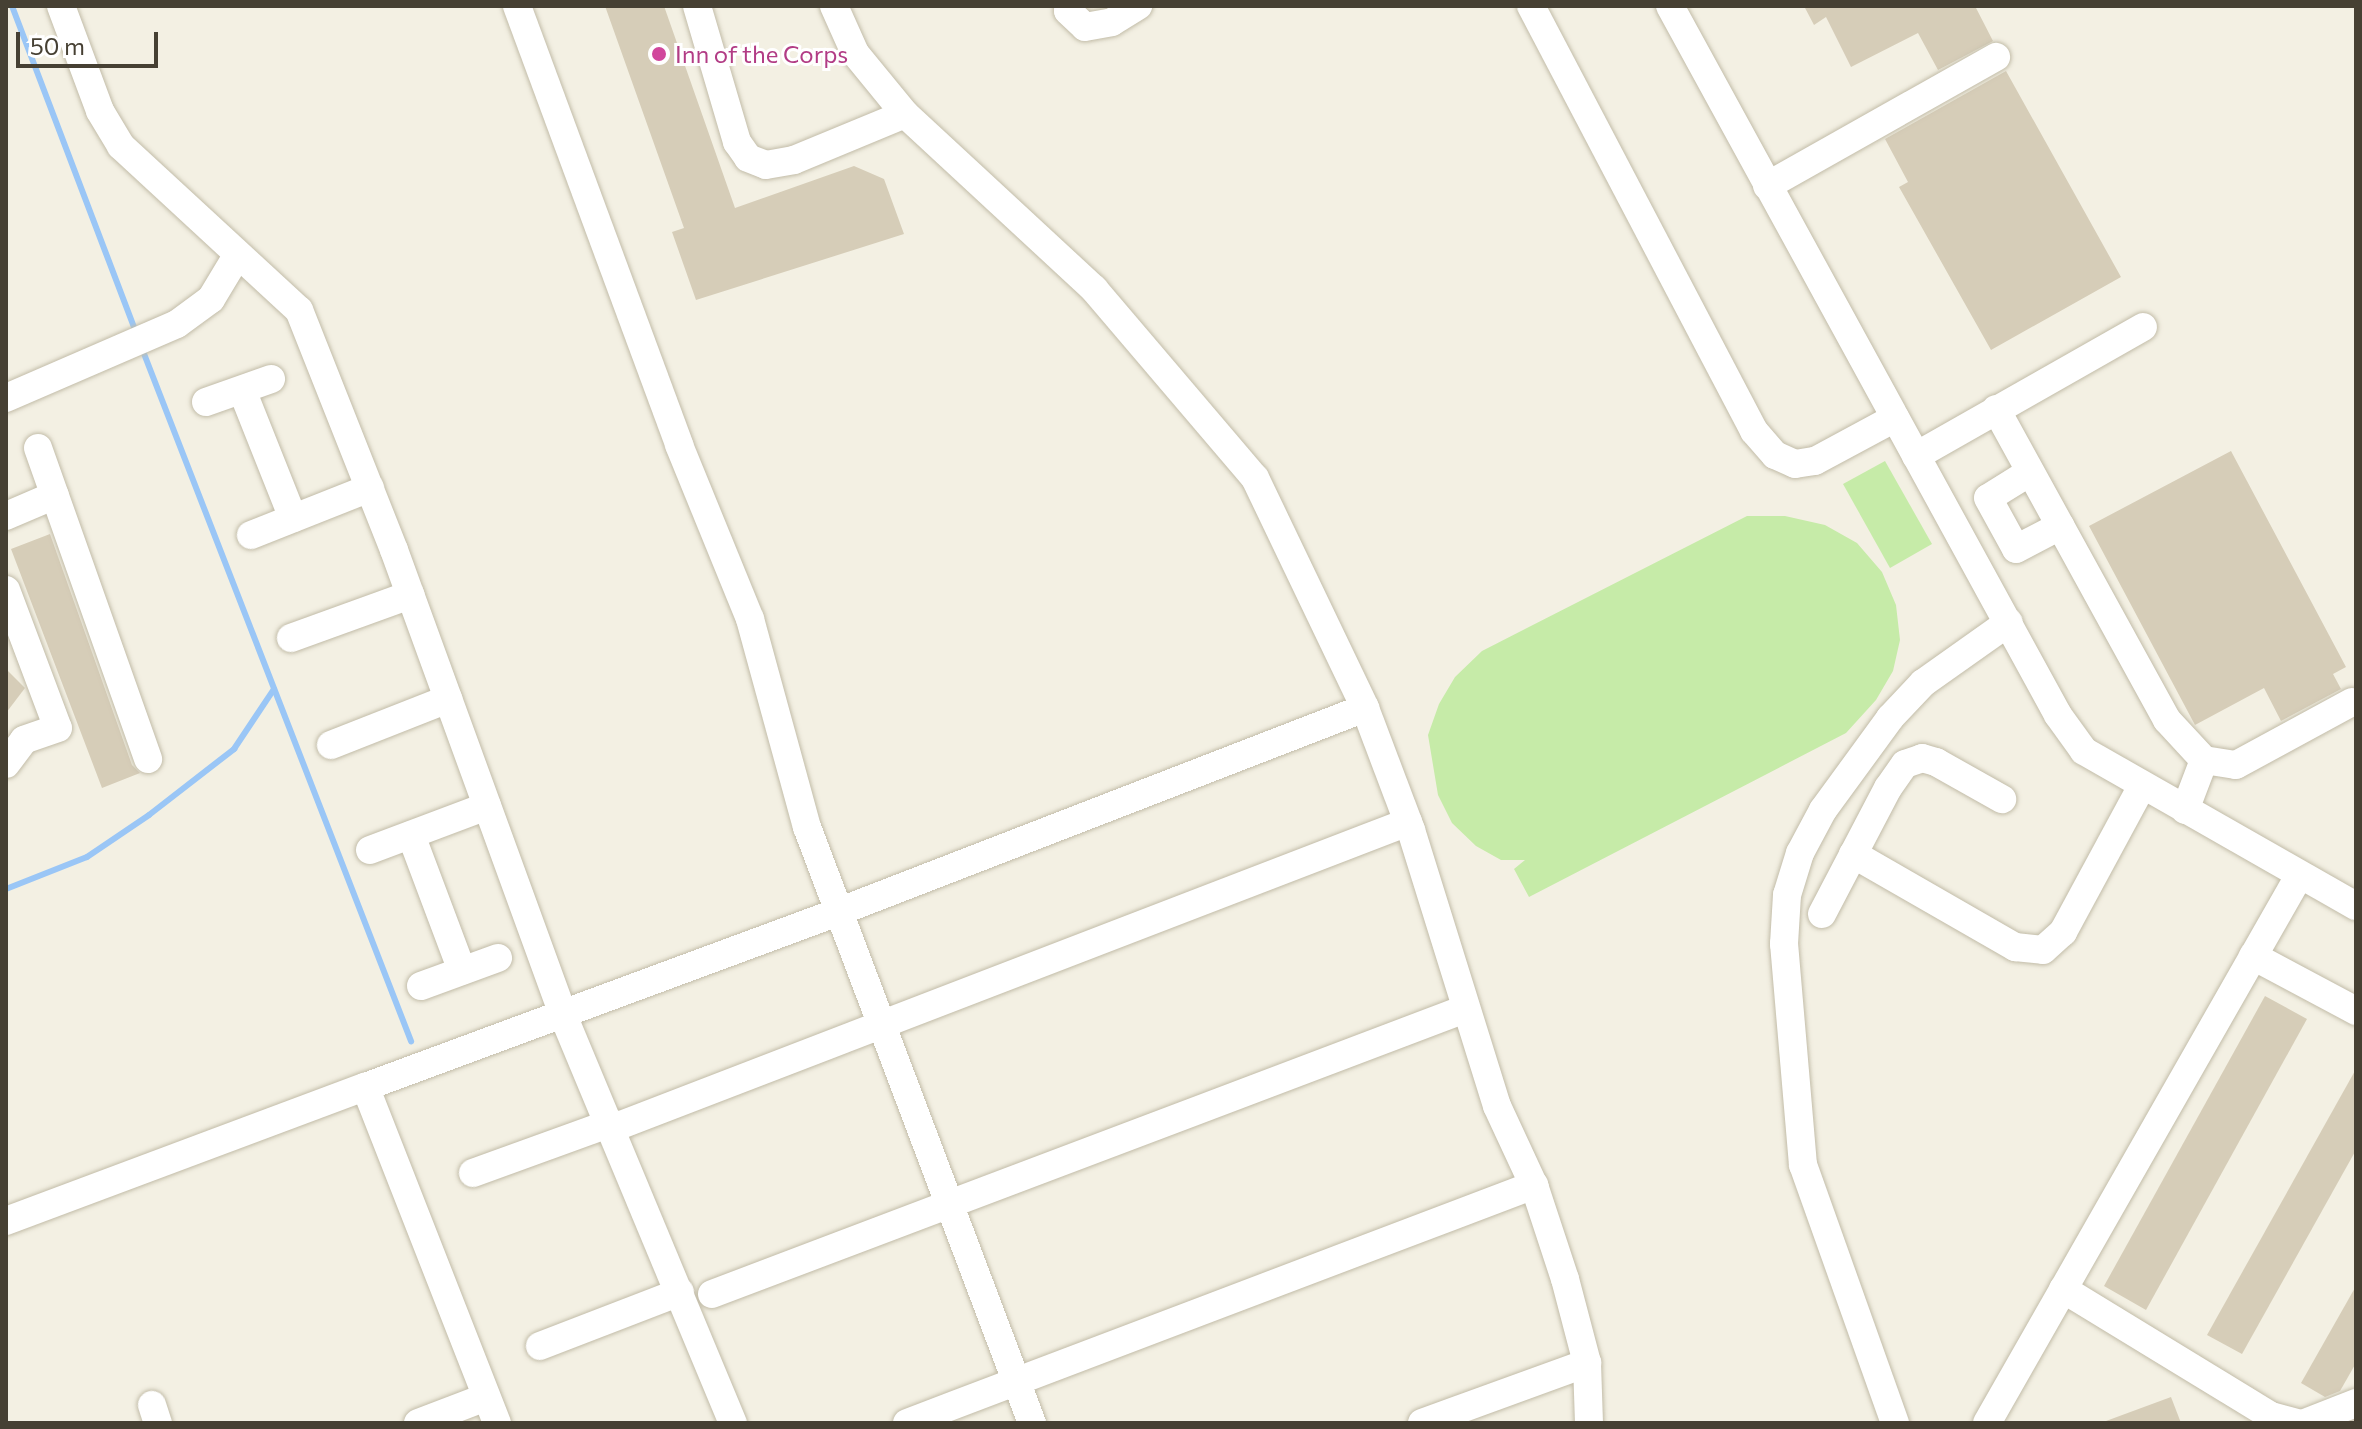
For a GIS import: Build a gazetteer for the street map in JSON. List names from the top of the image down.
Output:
{
  "places": ["Inn of the Corps"],
  "scale_bar": "50 m"
}
